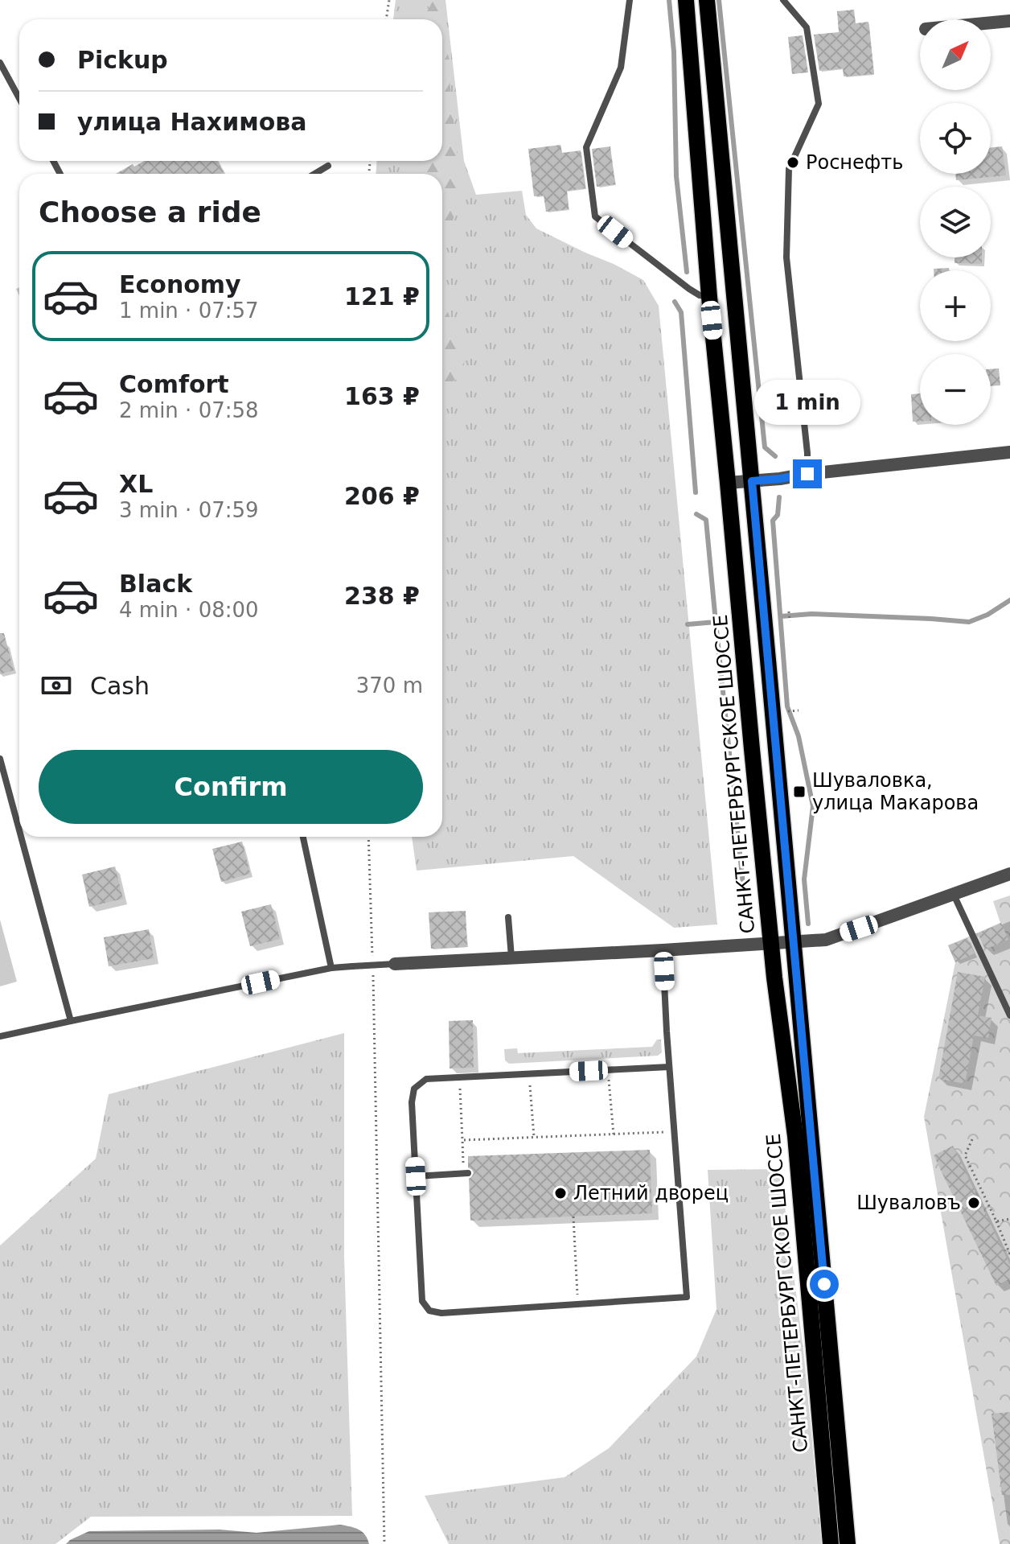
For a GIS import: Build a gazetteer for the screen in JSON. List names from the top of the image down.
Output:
{
  "streets": {
    "main road": ["САНКТ-ПЕТЕРБУРГСКОЕ ШОССЕ"]
  },
  "places": {
    "other": ["Роснефть", "Летний дворец", "Шуваловъ"],
    "transit": ["Шуваловка, улица Макарова"]
  },
  "north": "top right",
  "page": {
    "map_buttons": ["+", "−"],
    "banner": ["Pickup", "улица Нахимова"],
    "heading": "Choose a ride",
    "list": [
      {
        "name": "Economy",
        "note": "1 min · 07:57",
        "value": "121 ₽"
      },
      {
        "name": "Comfort",
        "note": "2 min · 07:58",
        "value": "163 ₽"
      },
      {
        "name": "XL",
        "note": "3 min · 07:59",
        "value": "206 ₽"
      },
      {
        "name": "Black",
        "note": "4 min · 08:00",
        "value": "238 ₽"
      }
    ],
    "bubble": "1 min",
    "pay": ["Cash", "370 m"],
    "buttons": "Confirm"
  }
}
